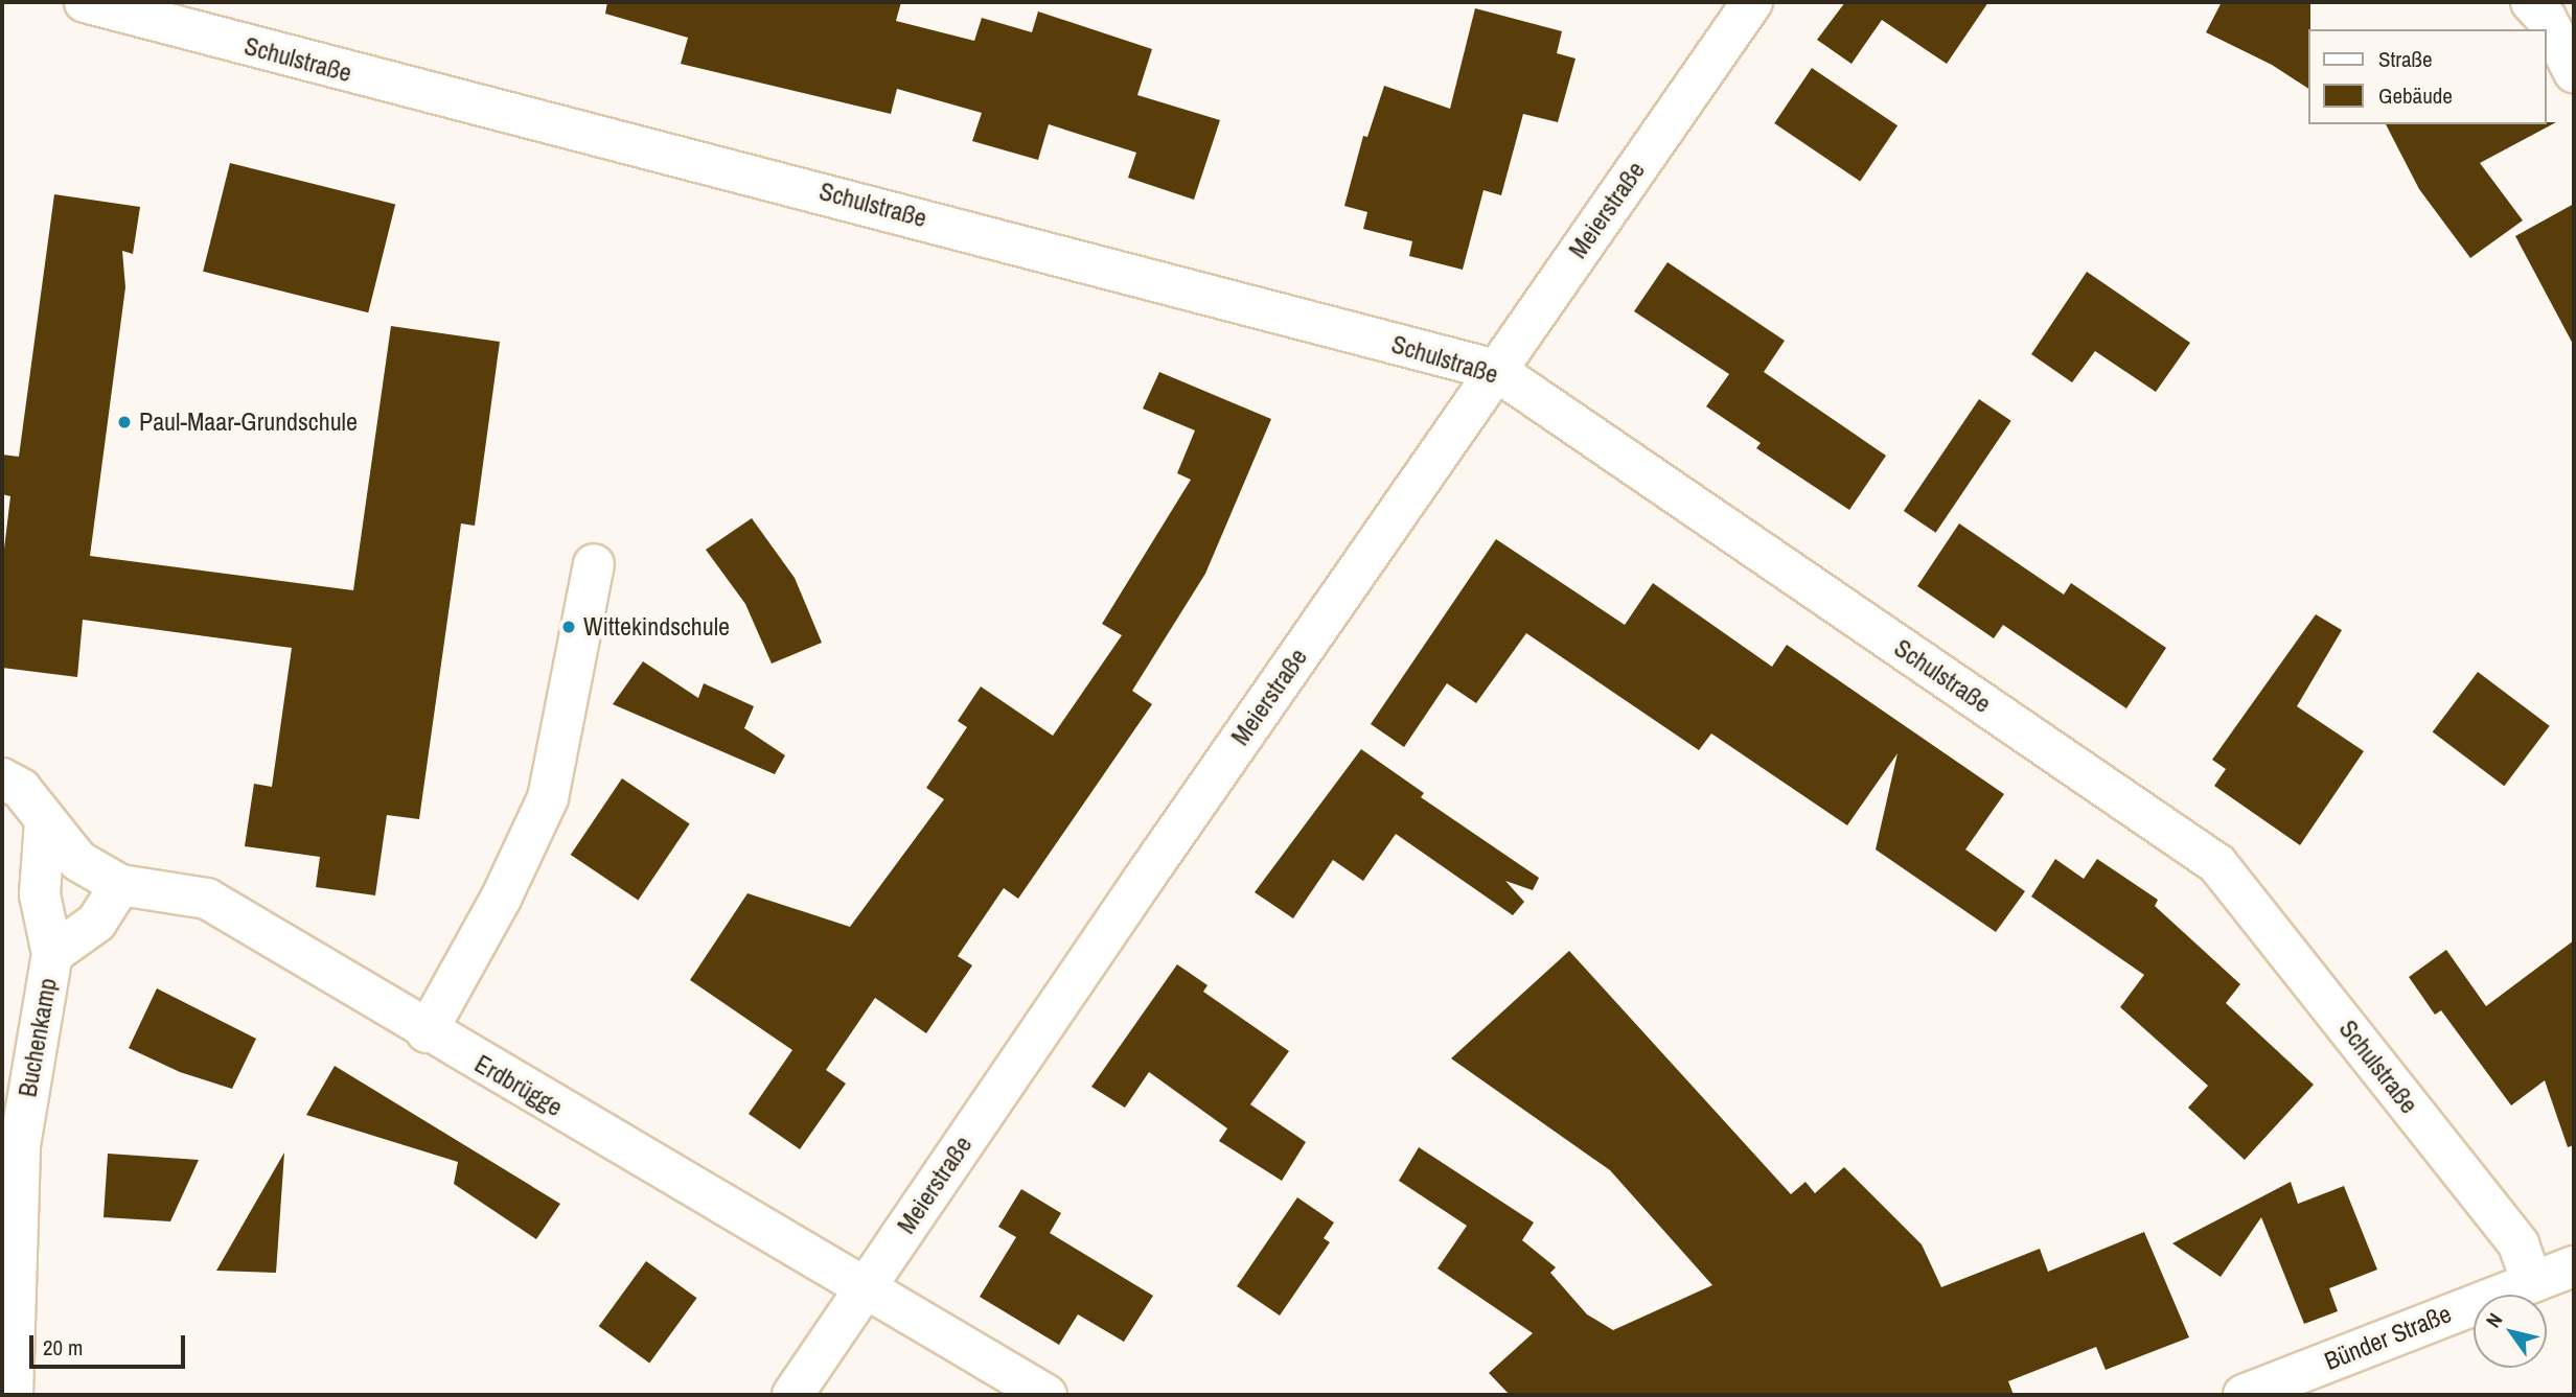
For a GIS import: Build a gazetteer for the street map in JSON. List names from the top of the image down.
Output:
{
  "streets": {
    "street": [
      "Schulstraße",
      "Meierstraße",
      "Buchenkamp",
      "Erdbrügge",
      "Bünder Straße"
    ]
  },
  "crossings": [
    ["Schulstraße", "Meierstraße"],
    ["Schulstraße", "Bünder Straße"],
    ["Meierstraße", "Erdbrügge"],
    ["Buchenkamp", "Erdbrügge"]
  ],
  "places": ["Paul-Maar-Grundschule", "Wittekindschule"],
  "legend": ["Straße", "Gebäude"],
  "scale_bar": "20 m",
  "north": "top left"
}
